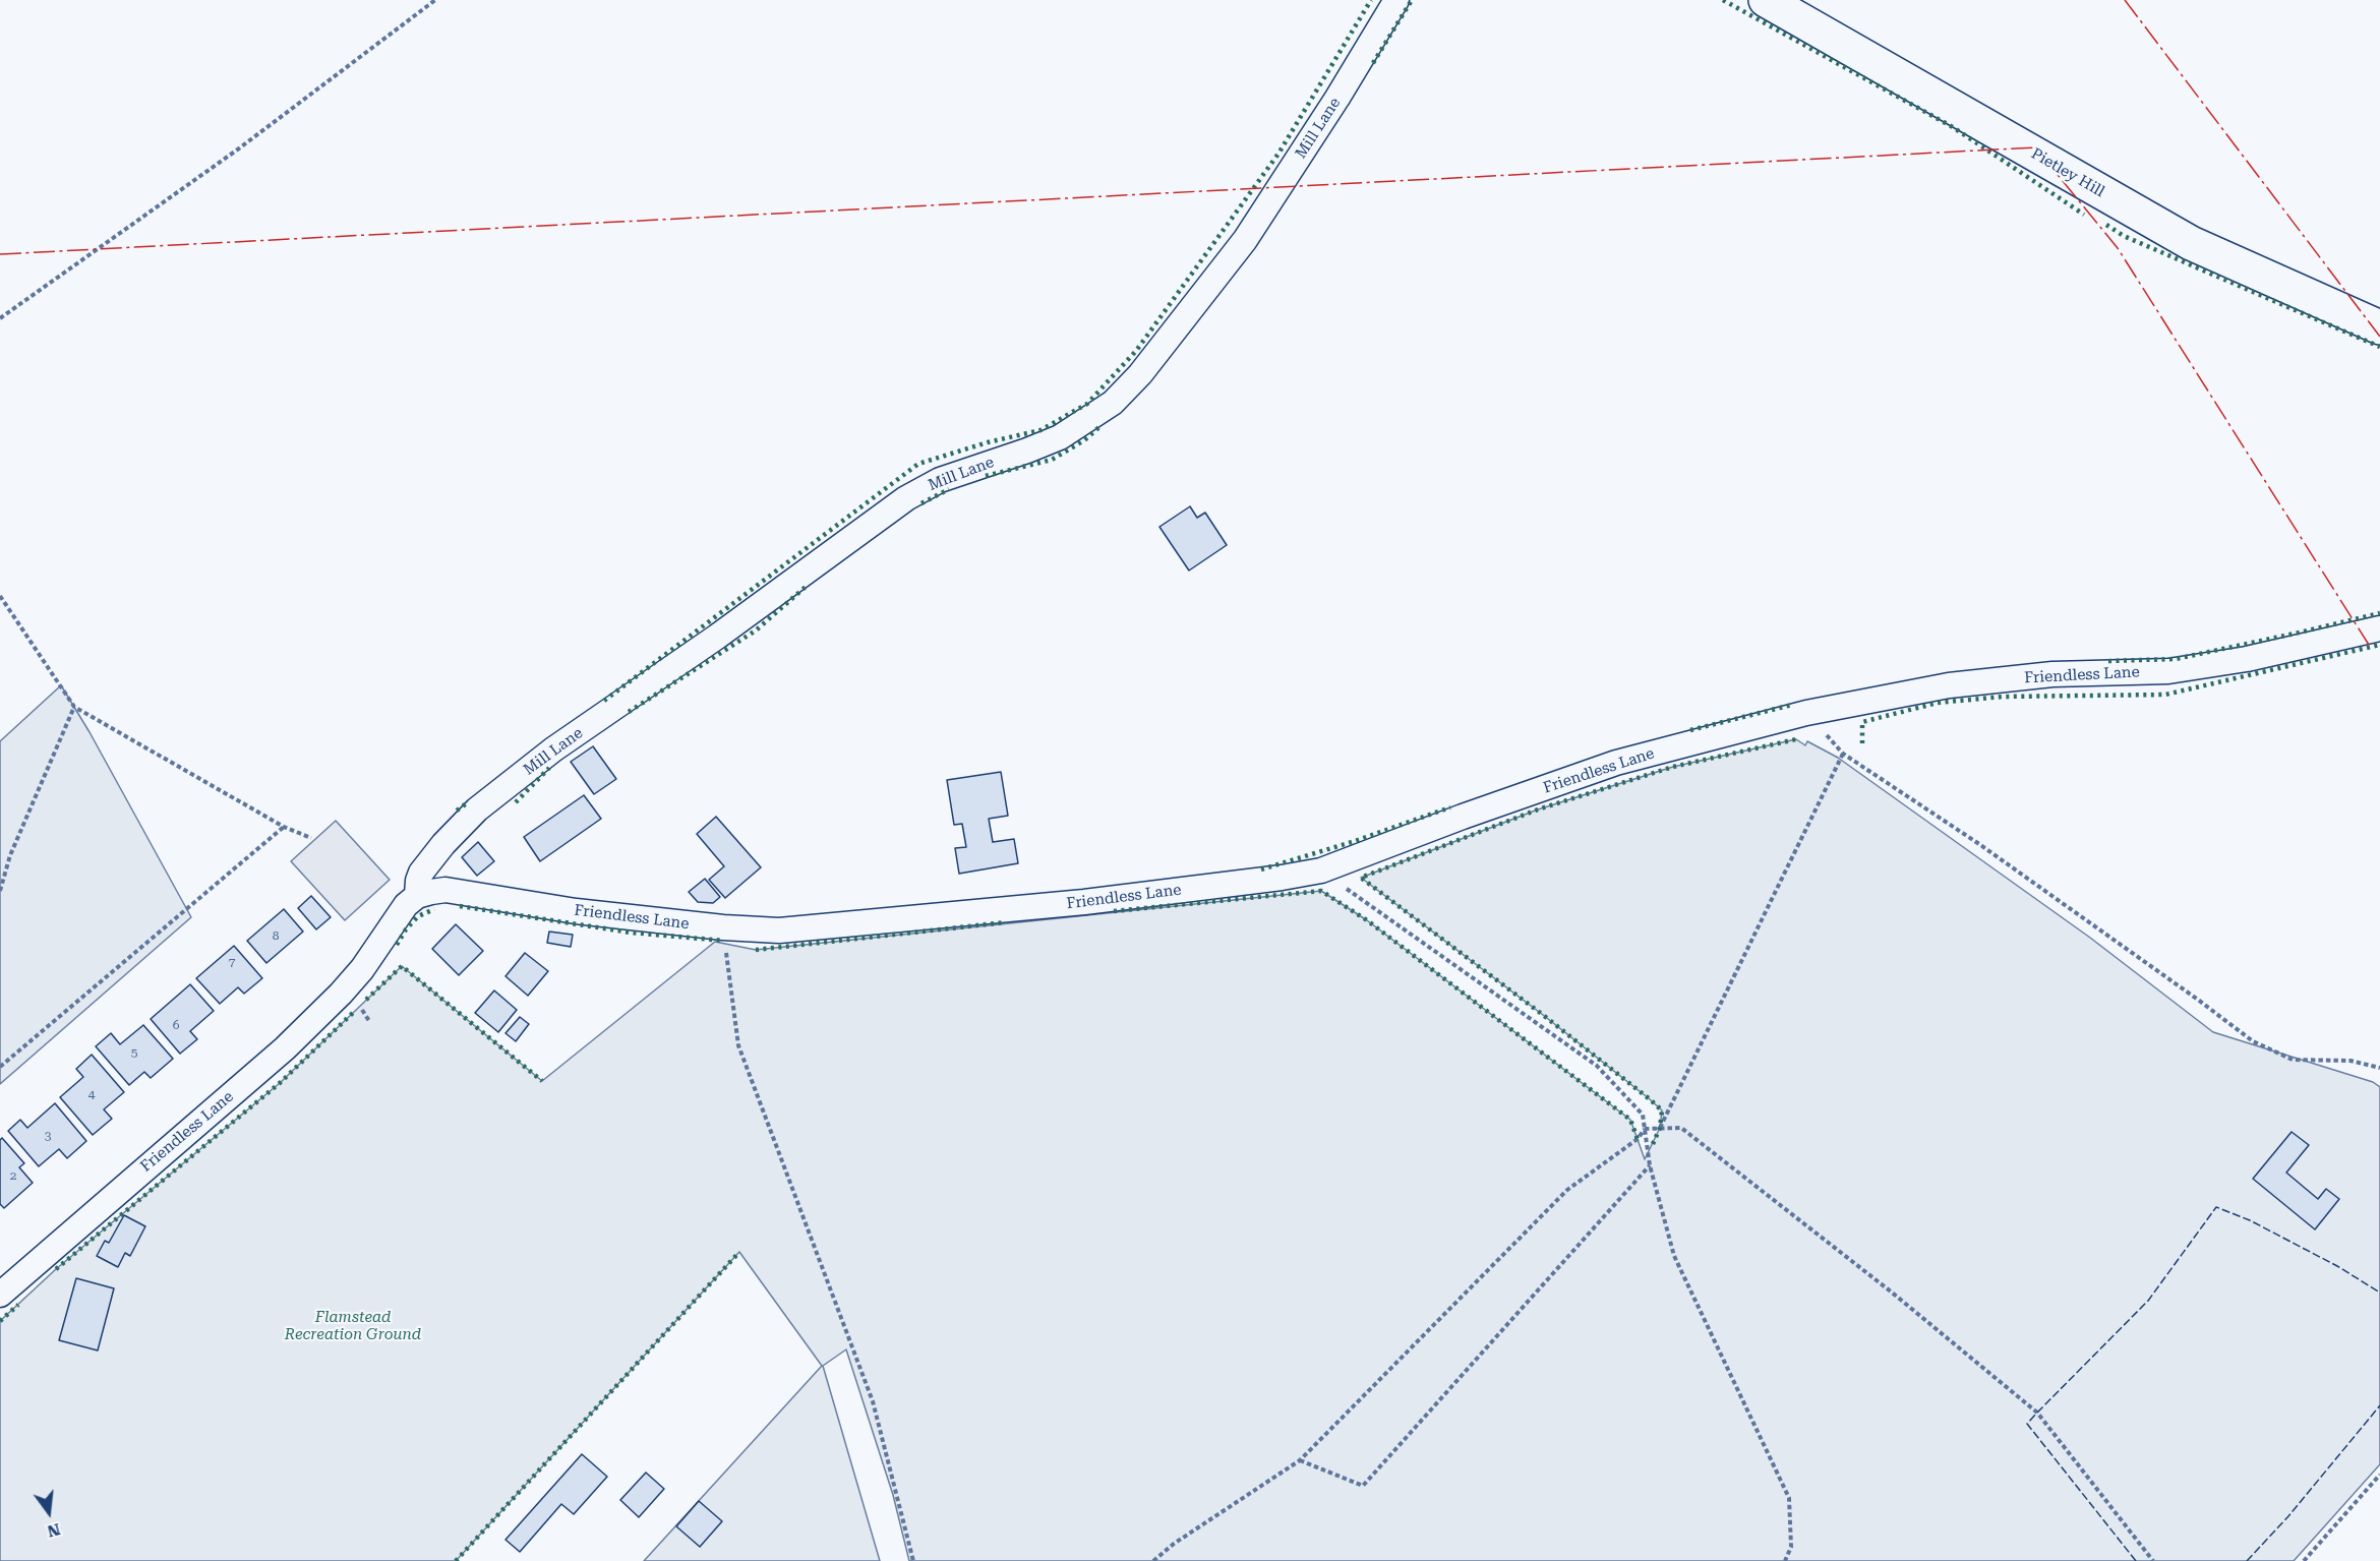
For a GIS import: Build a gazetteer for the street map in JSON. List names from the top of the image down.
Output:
{
  "streets": {
    "street": ["Mill Lane", "Pietley Hill", "Friendless Lane"]
  },
  "crossings": [
    ["Mill Lane", "Friendless Lane"]
  ],
  "parks": ["Flamstead Recreation Ground"],
  "house_numbers": [
    "8",
    "7",
    "6",
    "5",
    "4",
    "3",
    "2"
  ],
  "north": "bottom"
}
